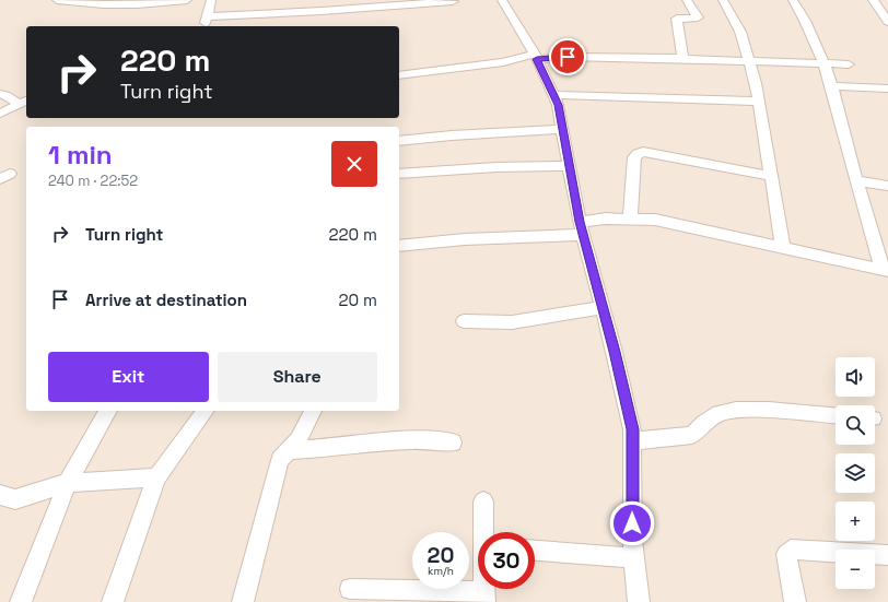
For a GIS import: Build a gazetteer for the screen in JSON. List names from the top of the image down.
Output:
{
  "page": {
    "turn": ["220 m", "Turn right"],
    "heading": ["1 min", "240 m · 22:52"],
    "list": [
      {
        "name": "Turn right",
        "value": "220 m"
      },
      {
        "name": "Arrive at destination",
        "value": "20 m"
      }
    ],
    "buttons": ["Exit", "Share"],
    "map_buttons": ["+", "−"],
    "speed": "20 km/h",
    "limit": "30"
  }
}
